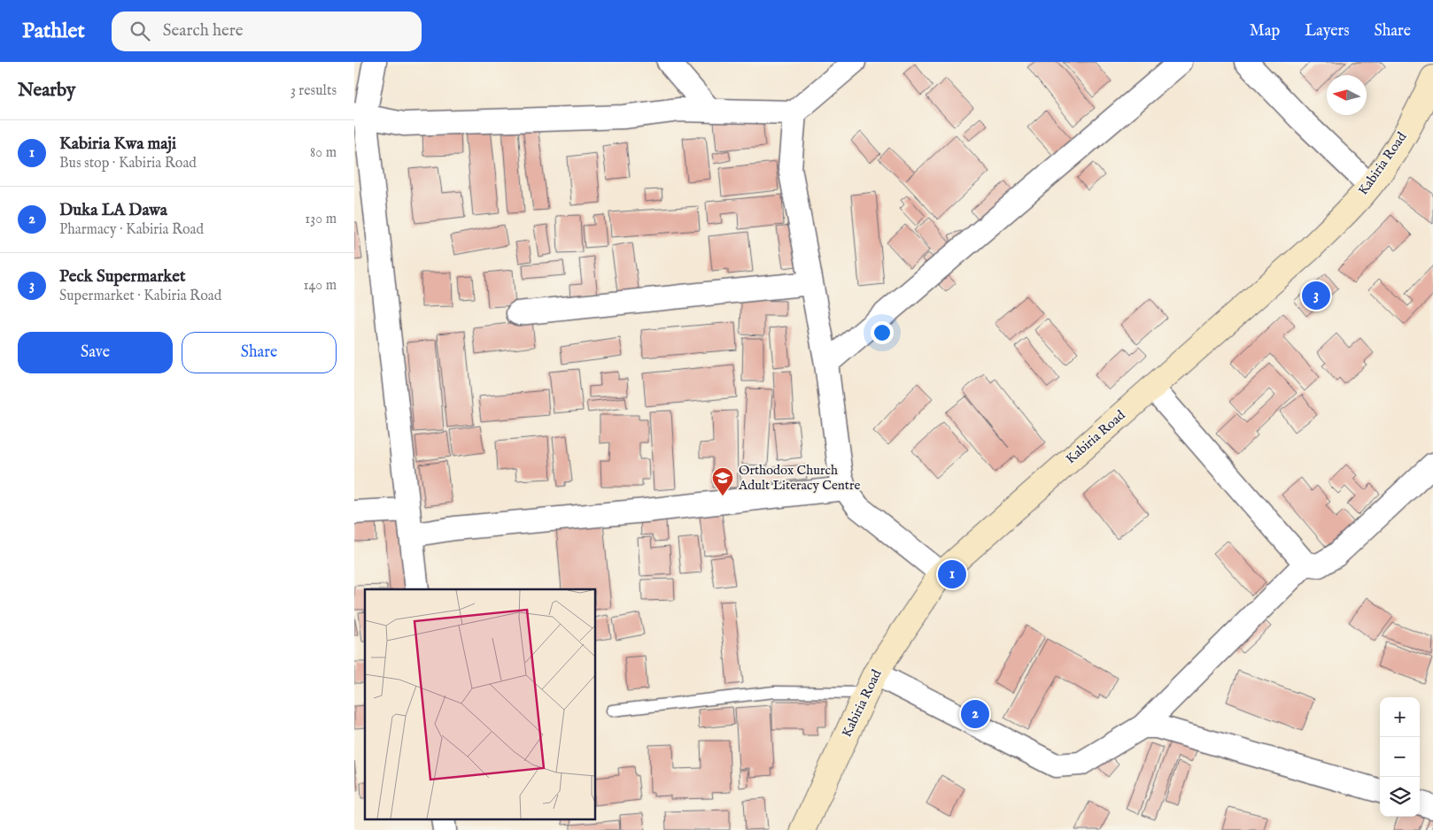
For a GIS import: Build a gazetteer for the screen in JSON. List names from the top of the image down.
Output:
{
  "streets": {
    "main road": ["Kabiria Road"]
  },
  "places": {
    "school or university": ["Orthodox Church Adult Literacy Centre"]
  },
  "north": "left",
  "page": {
    "header": "Pathlet",
    "search": "Search here",
    "nav": ["Map", "Layers", "Share"],
    "heading": ["Nearby", "3 results"],
    "list": [
      {
        "mark": "1",
        "name": "Kabiria Kwa maji",
        "note": "Bus stop · Kabiria Road",
        "value": "80 m"
      },
      {
        "mark": "2",
        "name": "Duka LA Dawa",
        "note": "Pharmacy · Kabiria Road",
        "value": "130 m"
      },
      {
        "mark": "3",
        "name": "Peck Supermarket",
        "note": "Supermarket · Kabiria Road",
        "value": "140 m"
      }
    ],
    "pins": ["3", "1", "2"],
    "buttons": ["Save", "Share"],
    "map_buttons": ["+", "−"]
  }
}
